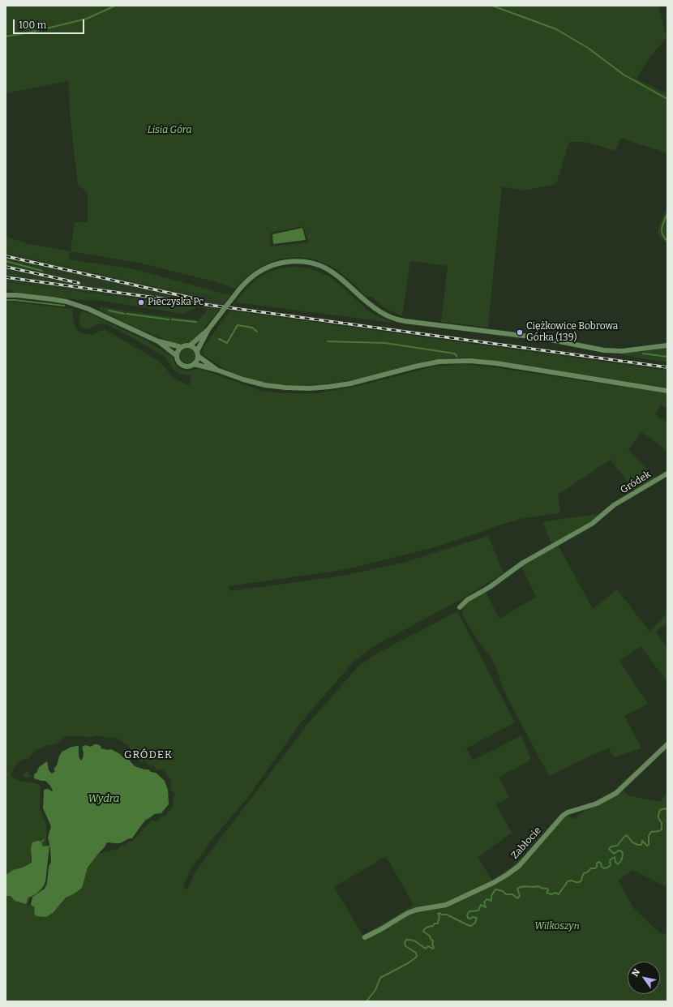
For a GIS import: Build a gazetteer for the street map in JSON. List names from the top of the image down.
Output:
{
  "streets": {
    "street": ["Gródek", "Zabłocie"]
  },
  "districts": ["GRÓDEK"],
  "water": ["Wydra"],
  "parks": ["Lisia Góra", "Wilkoszyn"],
  "places": ["Pieczyska Pc", "Ciężkowice Bobrowa Górka (139)"],
  "scale_bar": "100 m",
  "north": "top left"
}
